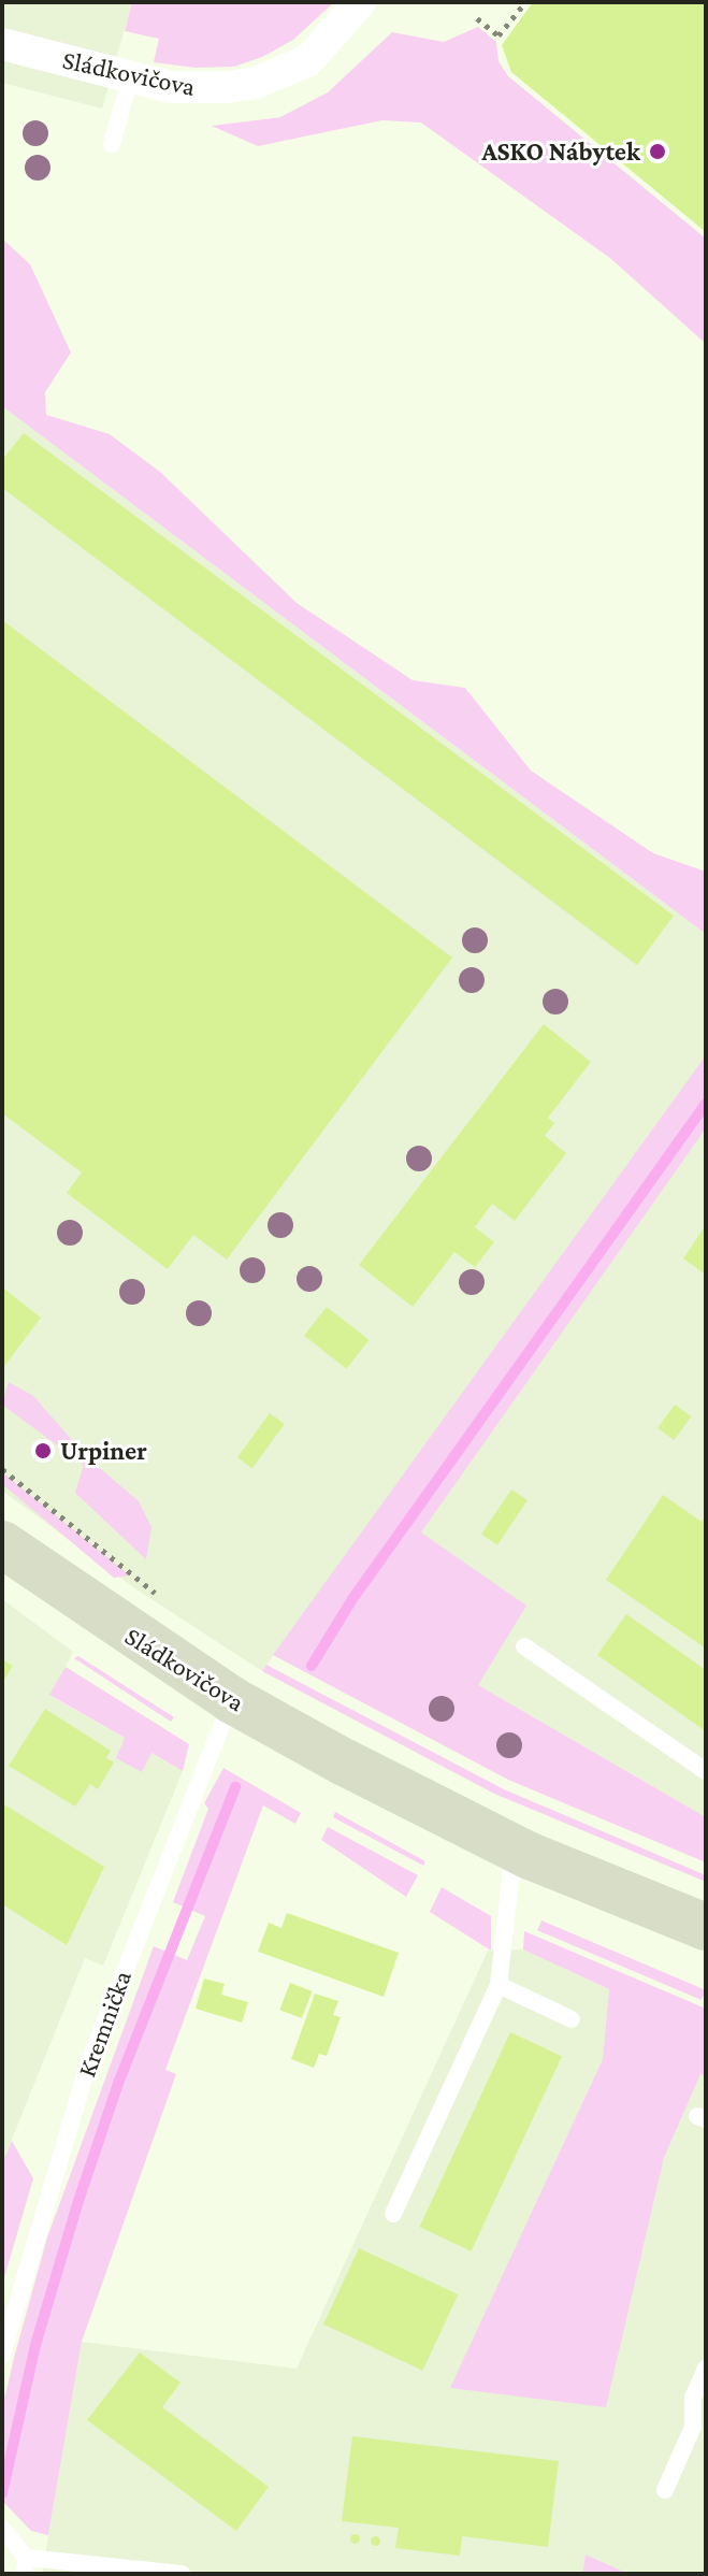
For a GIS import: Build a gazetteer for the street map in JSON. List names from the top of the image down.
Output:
{
  "streets": {
    "main road": ["Sládkovičova"],
    "lane": ["Kremnička"]
  },
  "crossings": [
    ["Sládkovičova", "Kremnička"]
  ],
  "places": ["ASKO Nábytek", "Urpiner"]
}
